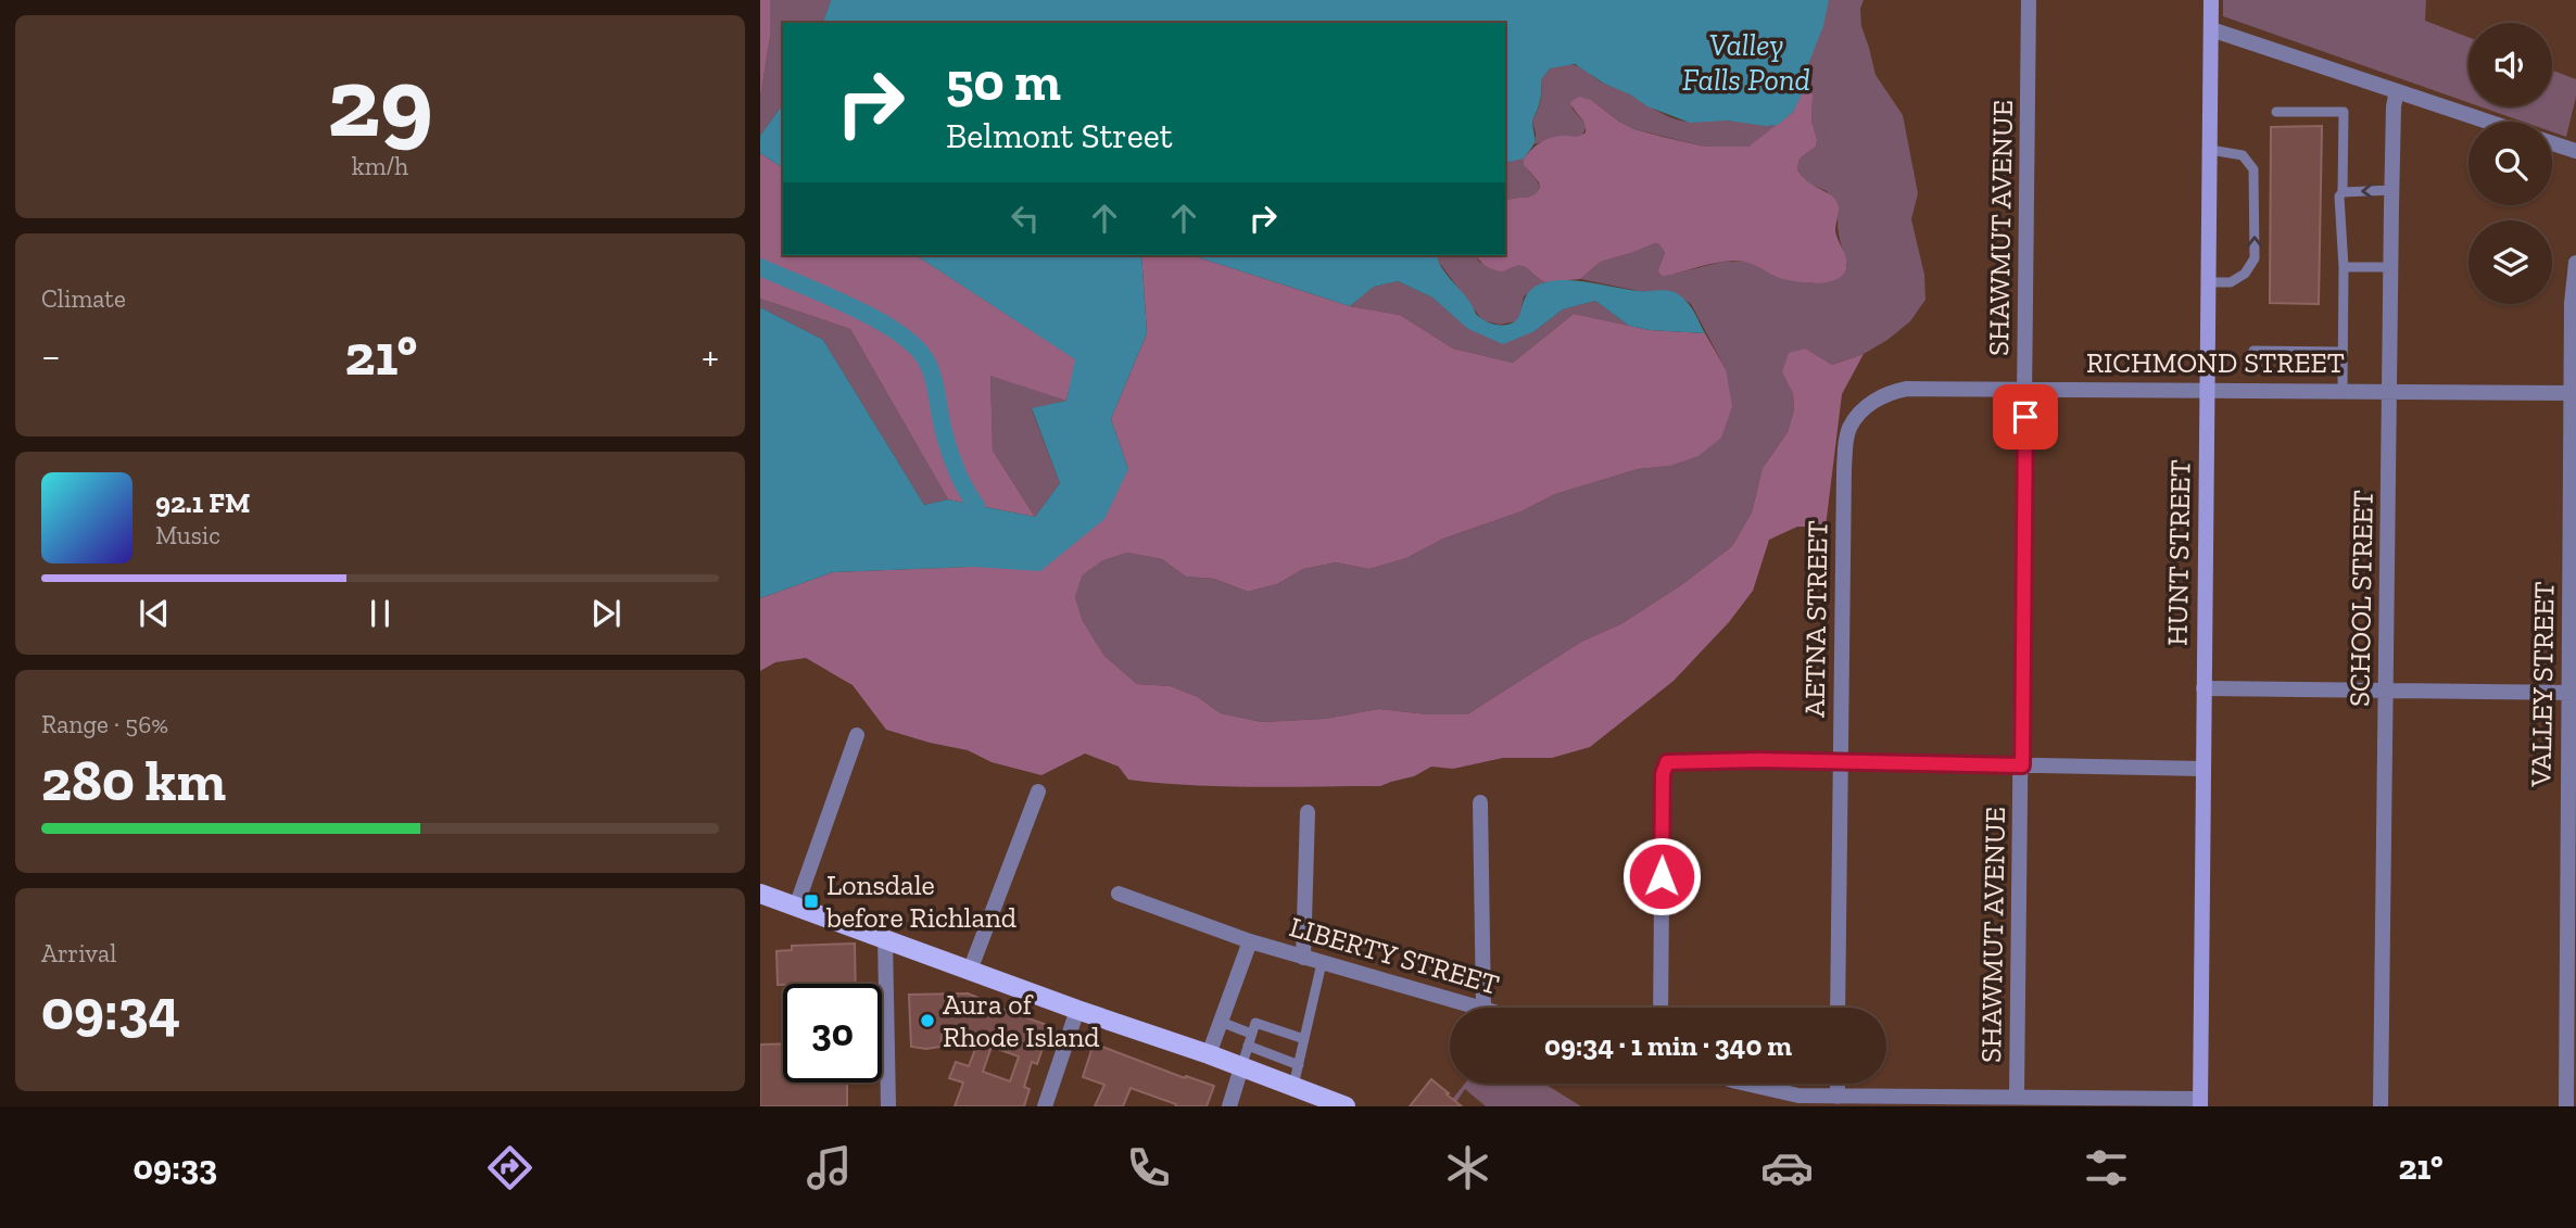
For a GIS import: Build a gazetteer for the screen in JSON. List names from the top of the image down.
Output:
{
  "streets": {
    "main road": ["HUNT STREET"],
    "street": [
      "SHAWMUT AVENUE",
      "RICHMOND STREET",
      "SCHOOL STREET",
      "AETNA STREET",
      "VALLEY STREET",
      "LIBERTY STREET"
    ]
  },
  "crossings": [
    ["SHAWMUT AVENUE", "RICHMOND STREET"],
    ["RICHMOND STREET", "HUNT STREET"],
    ["RICHMOND STREET", "SCHOOL STREET"],
    ["RICHMOND STREET", "AETNA STREET"],
    ["RICHMOND STREET", "VALLEY STREET"]
  ],
  "water": ["Valley Falls Pond"],
  "places": {
    "transit": ["Lonsdale before Richland"],
    "other": ["Aura of Rhode Island"]
  },
  "page": {
    "tile": [
      ["29", "km/h"],
      "Climate",
      ["Range · 56%", "280 km"],
      ["Arrival", "09:34"]
    ],
    "turn": ["50 m", "Belmont Street"],
    "heat": ["−", "21°", "+"],
    "song": ["92.1 FM", "Music"],
    "limit": "30",
    "trip": "09:34 · 1 min · 340 m",
    "tabs": ["09:33", "21°"]
  }
}
